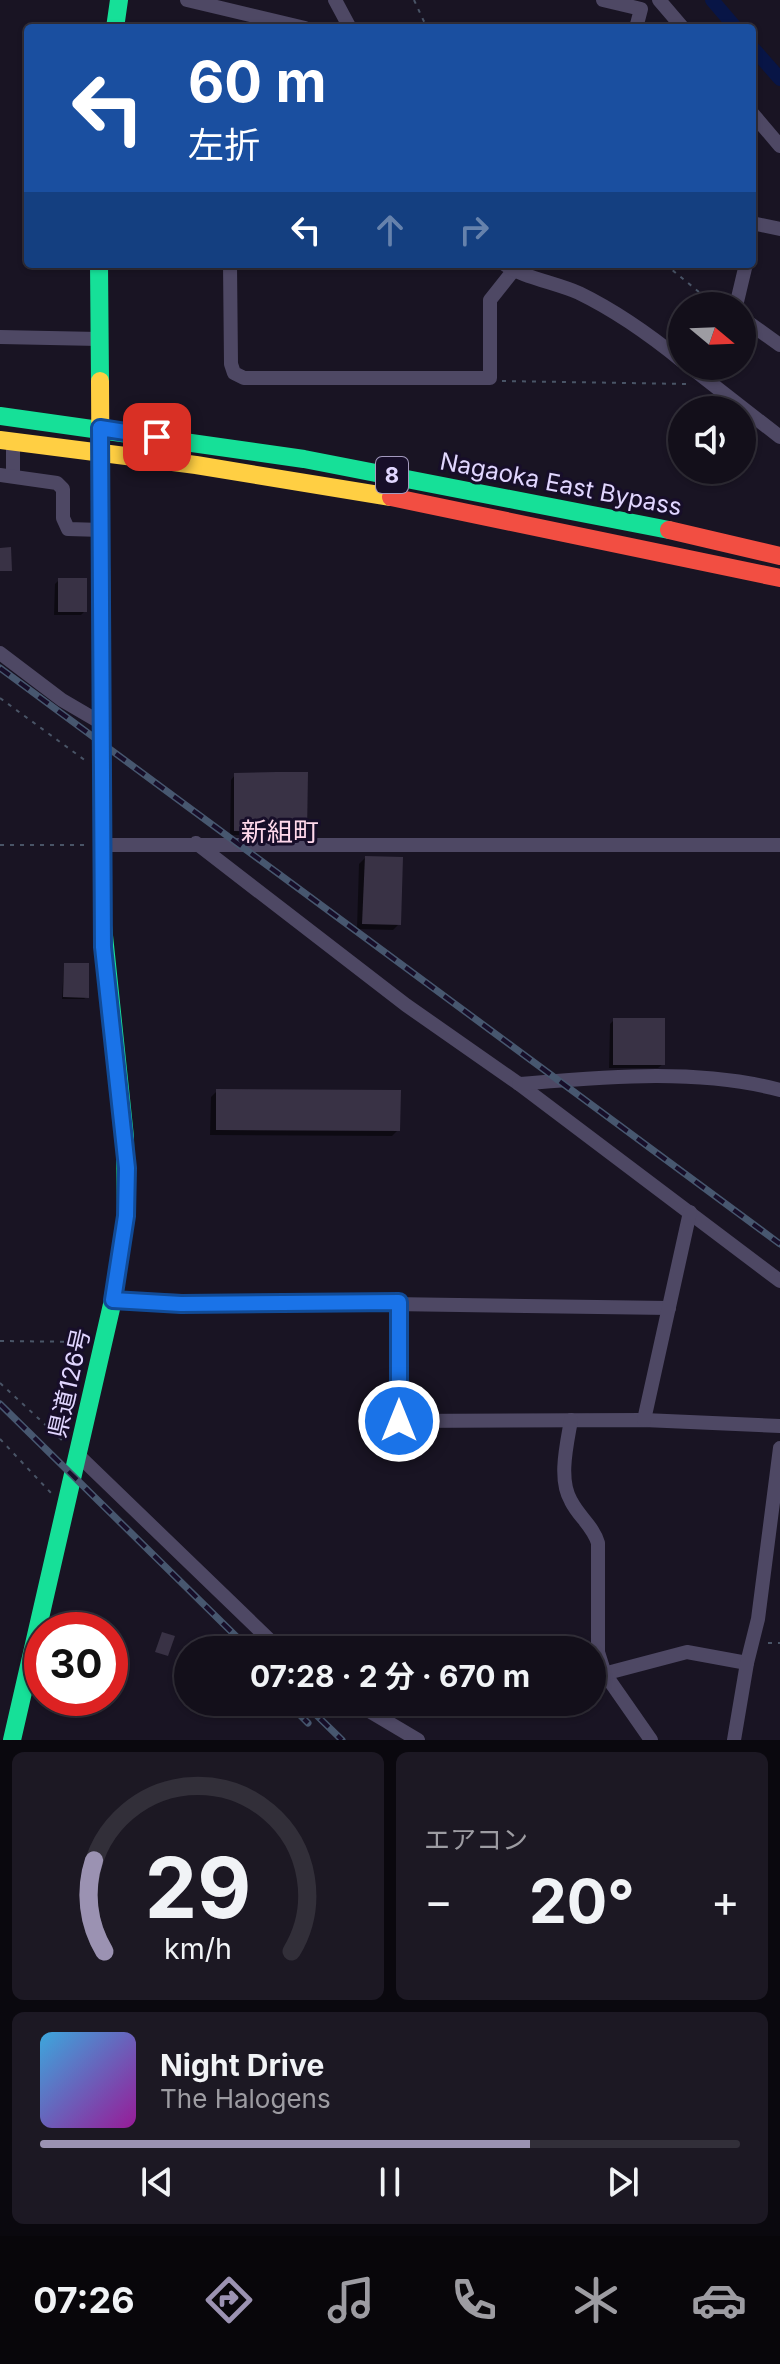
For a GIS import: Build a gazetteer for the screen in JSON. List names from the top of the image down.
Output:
{
  "streets": {
    "main road": ["8", "Nagaoka East Bypass", "県道126号"]
  },
  "crossings": [
    ["Nagaoka East Bypass", "県道126号"]
  ],
  "districts": ["新組町"],
  "north": "right",
  "page": {
    "turn": ["60 m", "左折"],
    "limit": "30",
    "trip": "07:28 · 2 分 · 670 m",
    "tile": "エアコン",
    "heat": ["−", "20°", "+"],
    "song": ["Night Drive", "The Halogens"],
    "tabs": "07:26",
    "gauge": ["29", "km/h"]
  }
}
